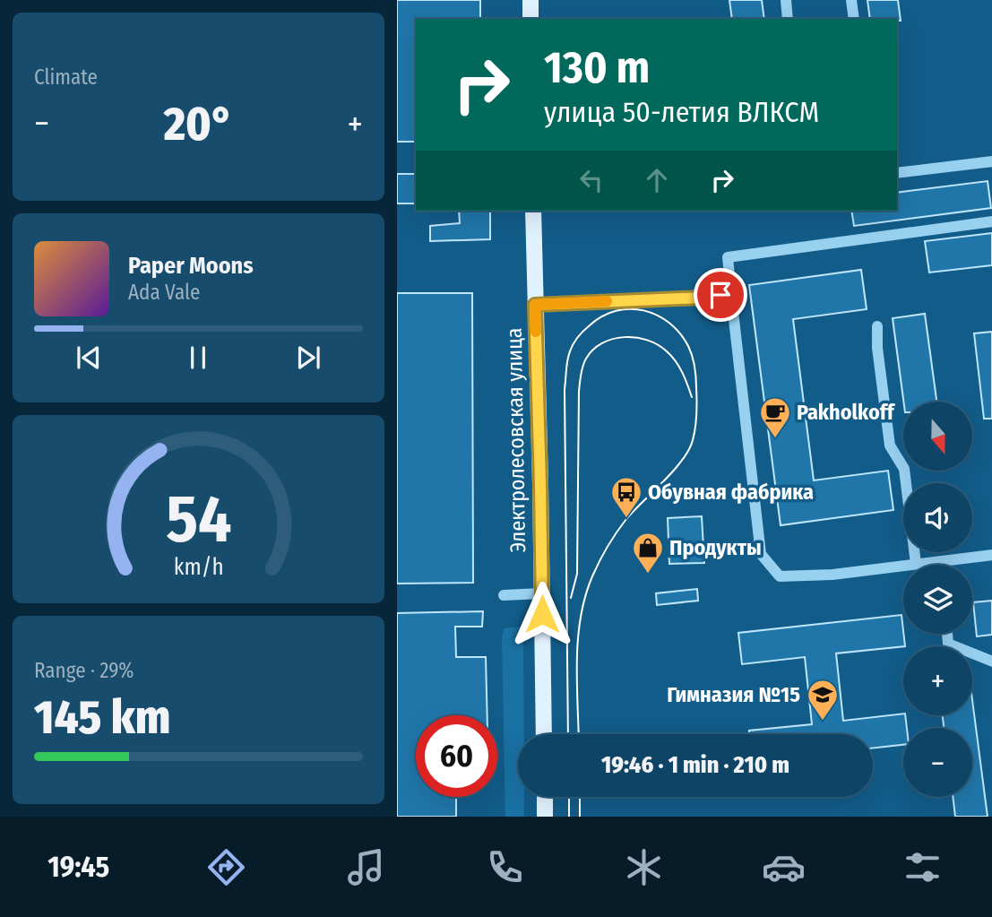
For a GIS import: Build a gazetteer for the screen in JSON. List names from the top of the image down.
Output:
{
  "streets": {
    "main road": ["Электролесовская улица"]
  },
  "places": {
    "cafe": ["Pakholkoff"],
    "bus stop": ["Обувная фабрика"],
    "shop": ["Продукты"],
    "school or university": ["Гимназия №15"]
  },
  "north": "bottom",
  "page": {
    "tile": [
      "Climate",
      ["Range · 29%", "145 km"]
    ],
    "turn": ["130 m", "улица 50-летия ВЛКСМ"],
    "heat": ["−", "20°", "+"],
    "song": ["Paper Moons", "Ada Vale"],
    "map_buttons": ["+", "−"],
    "limit": "60",
    "trip": "19:46 · 1 min · 210 m",
    "tabs": "19:45",
    "gauge": ["54", "km/h"]
  }
}
